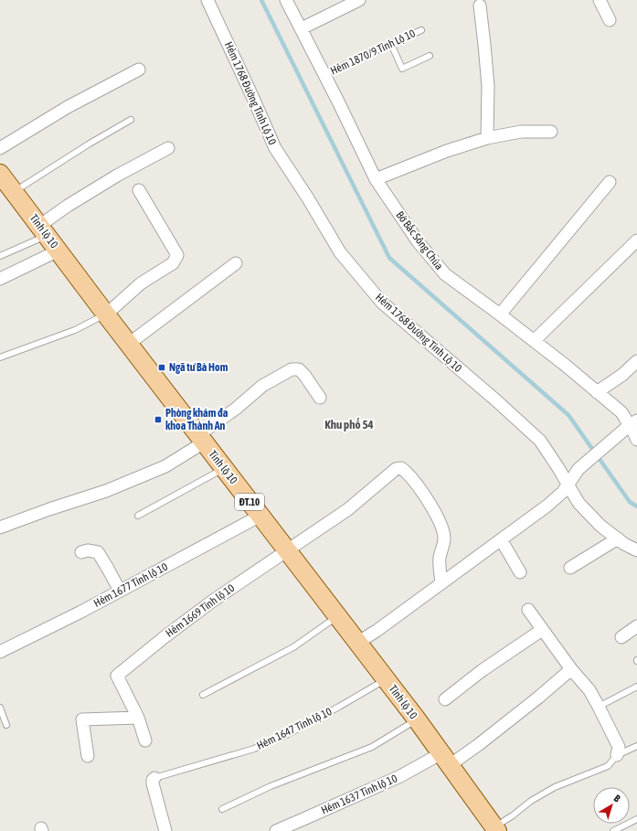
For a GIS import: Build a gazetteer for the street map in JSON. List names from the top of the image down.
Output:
{
  "streets": {
    "main road": ["Tỉnh lộ 10", "ĐT.10"],
    "street": [
      "Hẻm 1768 Đường Tỉnh Lộ 10",
      "Bờ Bắc Sông Chùa",
      "Hẻm 1677 Tỉnh lộ 10",
      "Hẻm 1669 Tỉnh lộ 10",
      "Hẻm 1637 Tỉnh lộ 10"
    ],
    "lane": ["Hẻm 1870/9 Tỉnh Lộ 10", "Hẻm 1647 Tỉnh lộ 10"]
  },
  "crossings": [
    ["Hẻm 1870/9 Tỉnh Lộ 10", "Bờ Bắc Sông Chùa"],
    ["Tỉnh lộ 10", "Hẻm 1677 Tỉnh lộ 10"],
    ["Tỉnh lộ 10", "Hẻm 1669 Tỉnh lộ 10"],
    ["Tỉnh lộ 10", "Hẻm 1647 Tỉnh lộ 10"],
    ["Tỉnh lộ 10", "Hẻm 1637 Tỉnh lộ 10"]
  ],
  "districts": ["Khu phố 54"],
  "places": {
    "transit": ["Ngã tư Bà Hom", "Phòng khám đa khoa Thành An"]
  },
  "north": "top right"
}
